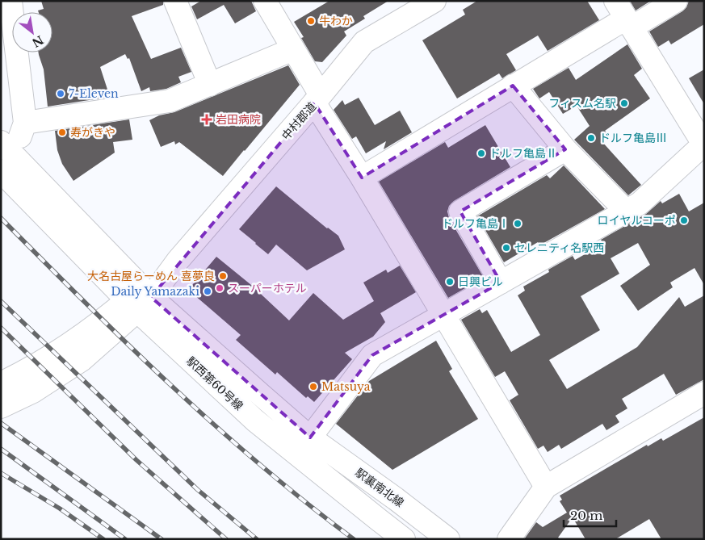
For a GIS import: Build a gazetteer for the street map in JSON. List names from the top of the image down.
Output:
{
  "streets": {
    "street": ["中村郡道", "駅西第60号線", "駅裏南北線"]
  },
  "crossings": [
    ["中村郡道", "駅西第60号線"],
    ["駅西第60号線", "駅裏南北線"]
  ],
  "places": {
    "other": [
      "牛わか",
      "7-Eleven",
      "フィスム名駅",
      "寿がきや",
      "ドルフ亀島Ⅲ",
      "ドルフ亀島Ⅱ",
      "ロイヤルコーポ",
      "ドルフ亀島Ⅰ",
      "セレニティ名駅西",
      "大名古屋らーめん 喜夢良",
      "日興ビル",
      "スーパーホテル",
      "Daily Yamazaki",
      "Matsuya"
    ],
    "health": ["岩田病院"]
  },
  "scale_bar": "20 m",
  "north": "bottom right"
}
